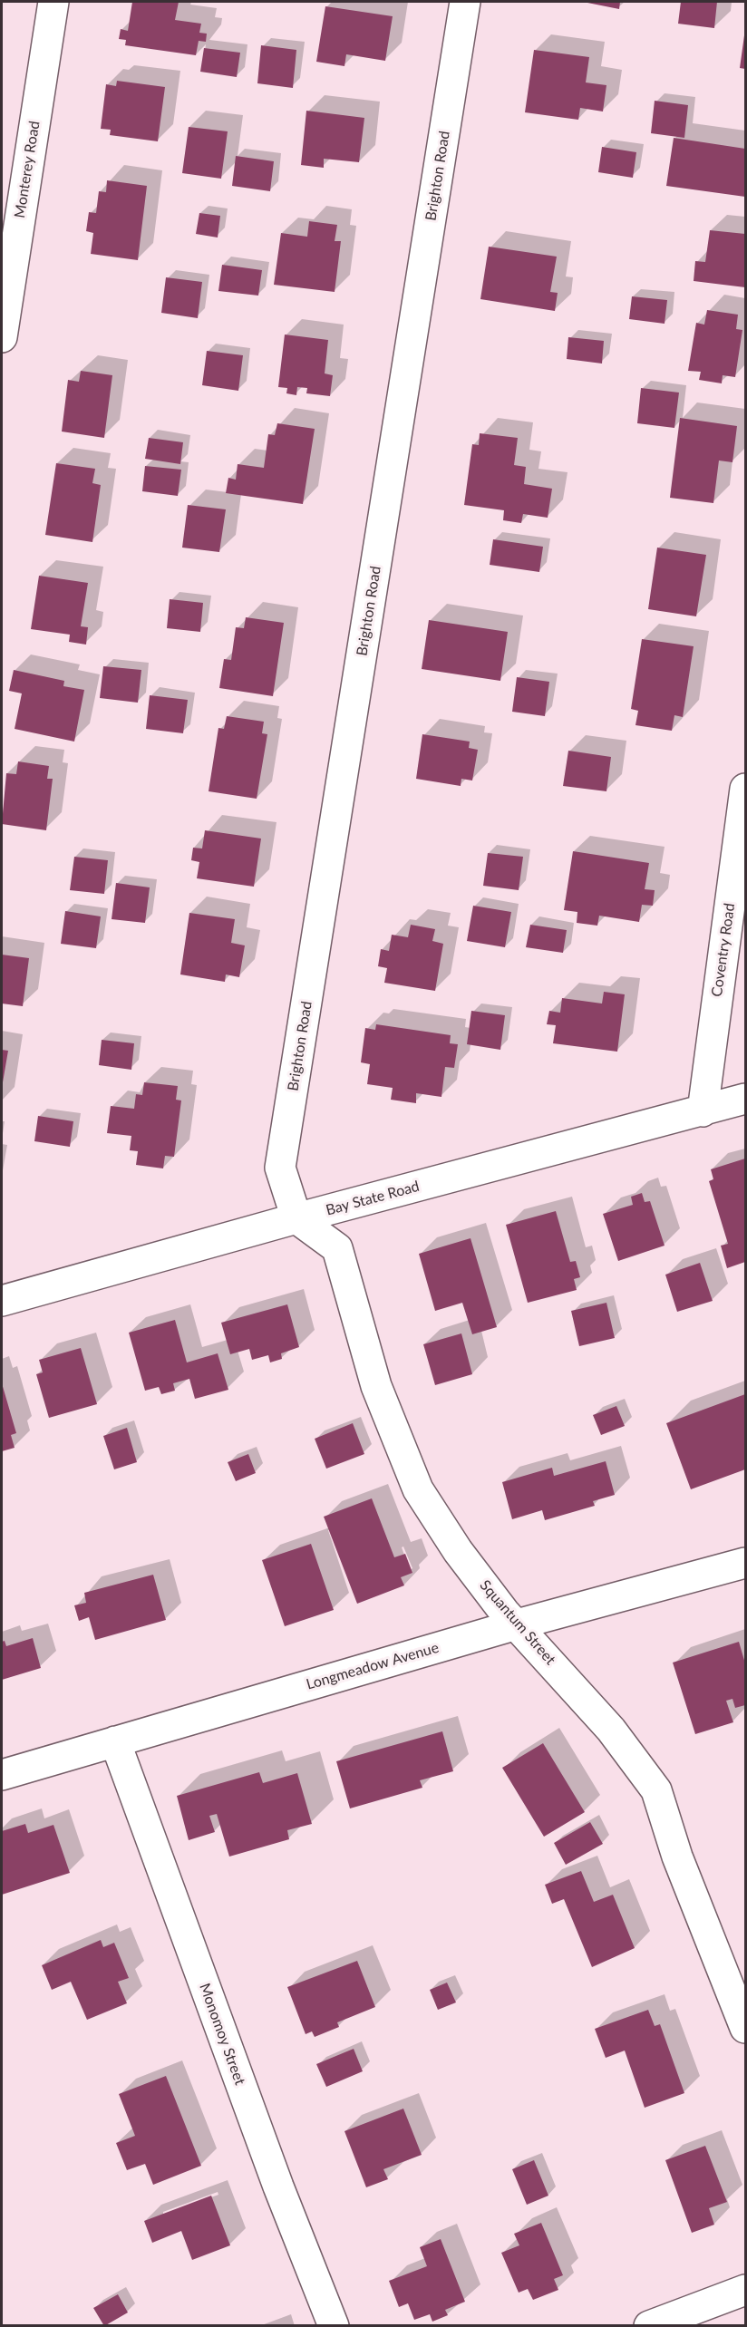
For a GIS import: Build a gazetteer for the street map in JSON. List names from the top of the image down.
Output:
{
  "streets": {
    "street": [
      "Monterey Road",
      "Brighton Road",
      "Coventry Road",
      "Bay State Road",
      "Squantum Street",
      "Longmeadow Avenue",
      "Monomoy Street"
    ]
  },
  "crossings": [
    ["Brighton Road", "Bay State Road"],
    ["Brighton Road", "Squantum Street"],
    ["Coventry Road", "Bay State Road"],
    ["Bay State Road", "Squantum Street"],
    ["Squantum Street", "Longmeadow Avenue"],
    ["Longmeadow Avenue", "Monomoy Street"]
  ]
}
